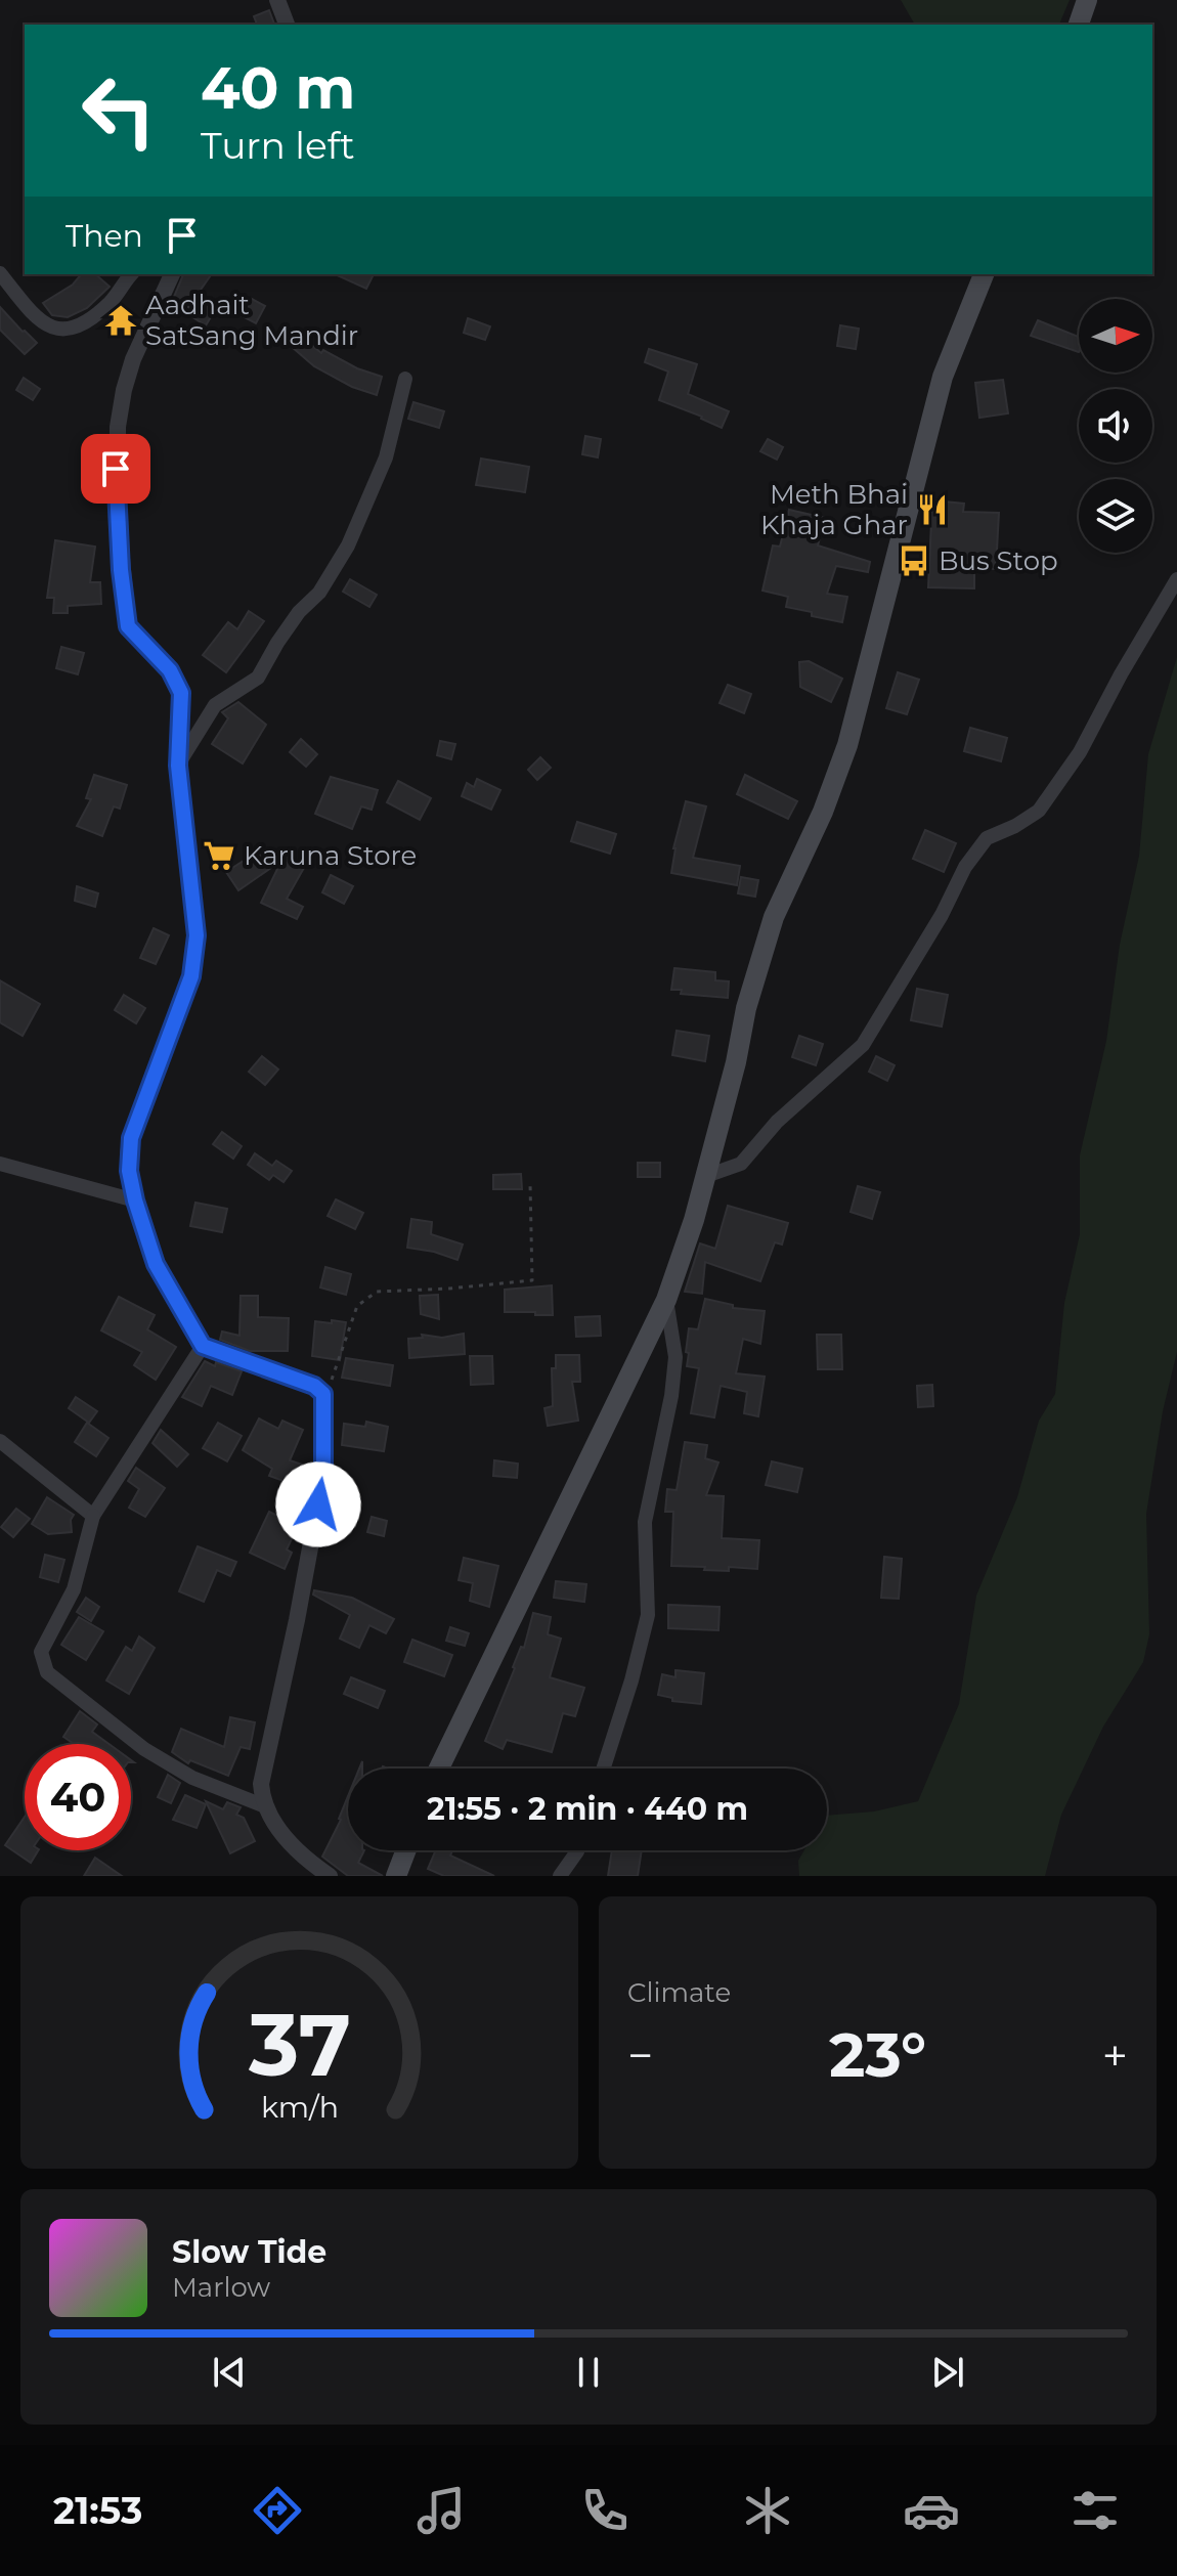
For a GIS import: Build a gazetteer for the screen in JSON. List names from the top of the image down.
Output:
{
  "places": {
    "temple": ["Aadhait SatSang Mandir"],
    "restaurant": ["Meth Bhai Khaja Ghar"],
    "bus stop": ["Bus Stop"],
    "supermarket": ["Karuna Store"]
  },
  "north": "right",
  "page": {
    "turn": ["40 m", "Turn left"],
    "then": "Then",
    "limit": "40",
    "trip": "21:55 · 2 min · 440 m",
    "tile": "Climate",
    "heat": ["−", "23°", "+"],
    "song": ["Slow Tide", "Marlow"],
    "tabs": "21:53",
    "gauge": ["37", "km/h"]
  }
}
